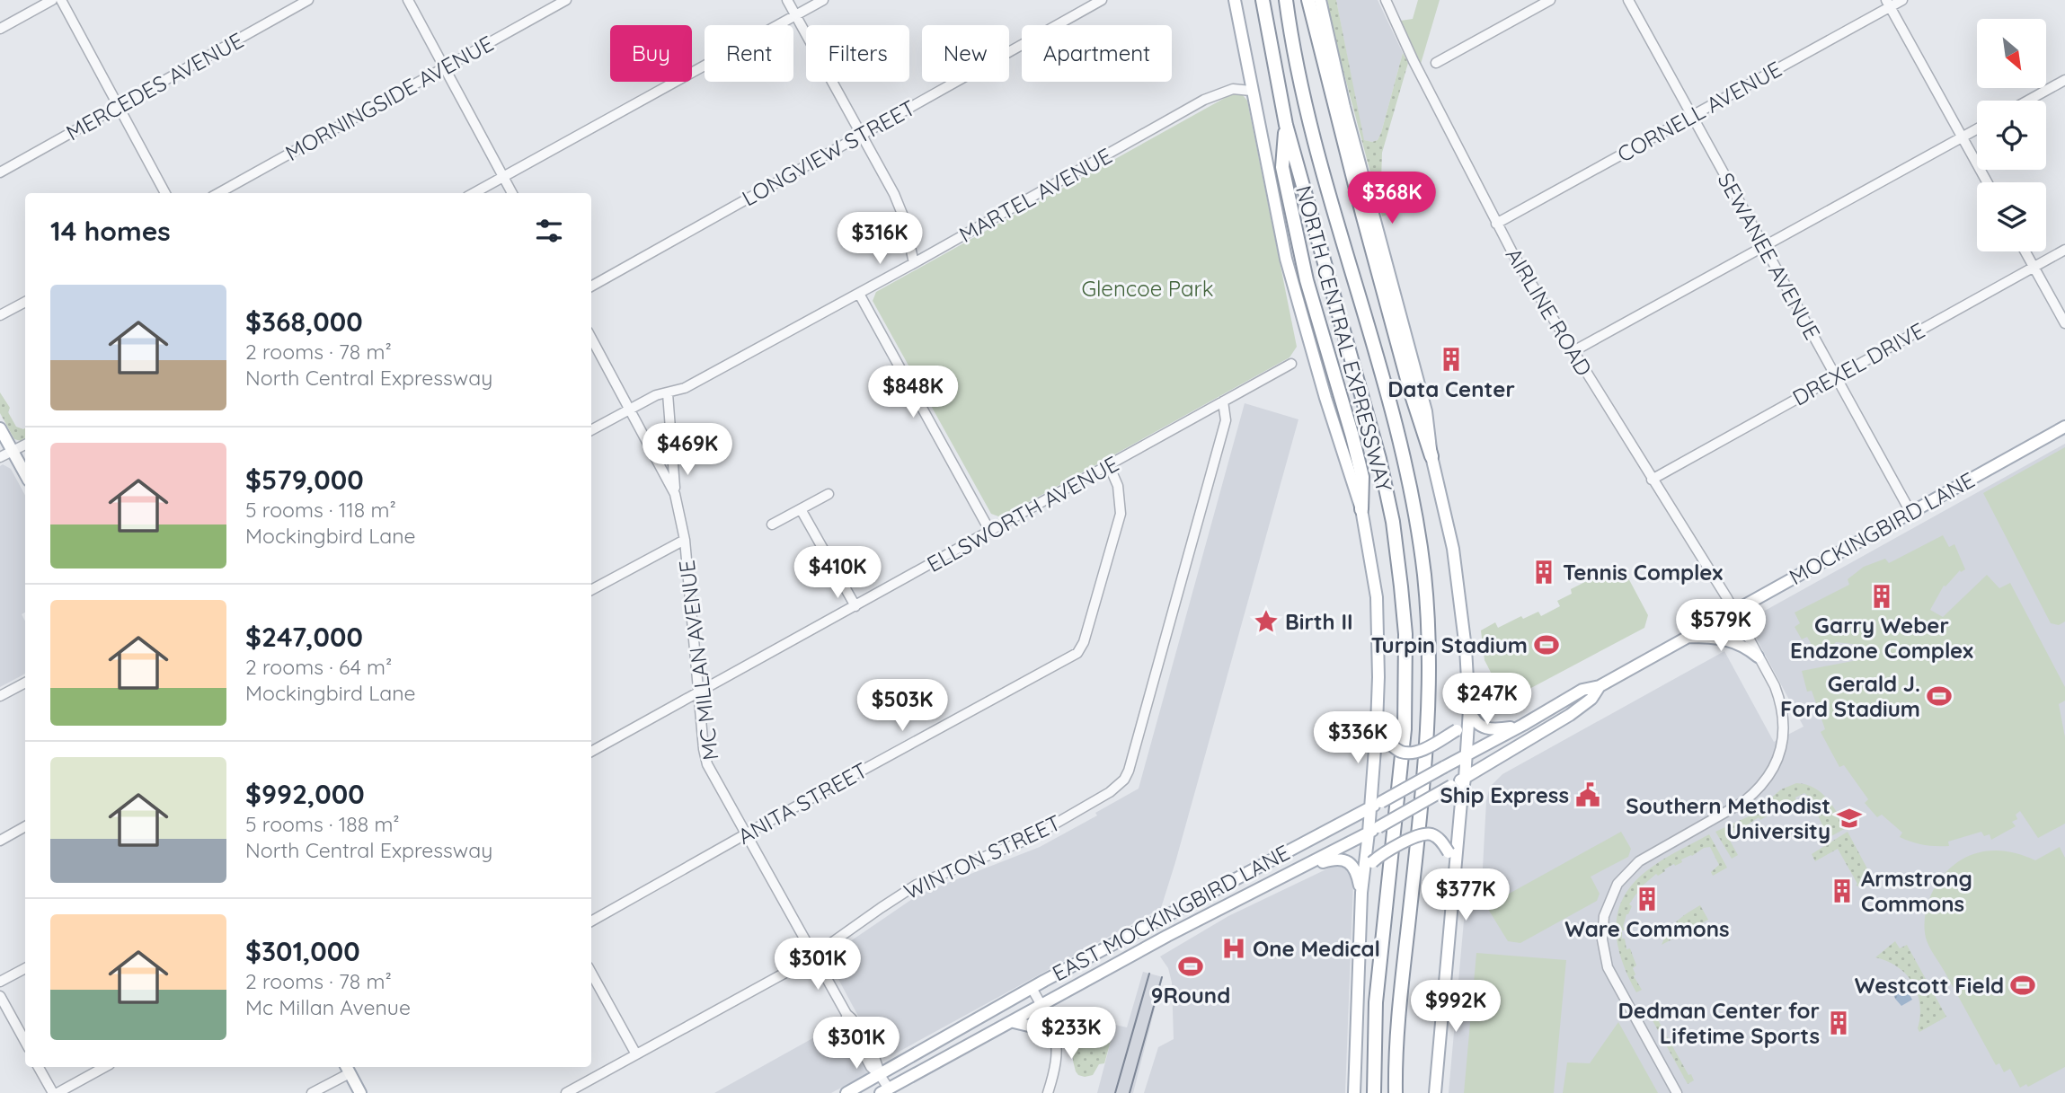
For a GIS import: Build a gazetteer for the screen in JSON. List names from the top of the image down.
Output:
{
  "streets": {
    "highway": ["NORTH CENTRAL EXPRESSWAY"],
    "main road": ["MOCKINGBIRD LANE", "EAST MOCKINGBIRD LANE"],
    "street": [
      "MERCEDES AVENUE",
      "MORNINGSIDE AVENUE",
      "CORNELL AVENUE",
      "LONGVIEW STREET",
      "MARTEL AVENUE",
      "SEWANEE AVENUE",
      "AIRLINE ROAD",
      "DREXEL DRIVE",
      "ELLSWORTH AVENUE",
      "MC MILLAN AVENUE",
      "ANITA STREET",
      "WINTON STREET"
    ]
  },
  "crossings": [
    ["CORNELL AVENUE", "SEWANEE AVENUE"],
    ["CORNELL AVENUE", "AIRLINE ROAD"],
    ["MARTEL AVENUE", "NORTH CENTRAL EXPRESSWAY"],
    ["MARTEL AVENUE", "MC MILLAN AVENUE"],
    ["SEWANEE AVENUE", "DREXEL DRIVE"],
    ["SEWANEE AVENUE", "MOCKINGBIRD LANE"],
    ["AIRLINE ROAD", "DREXEL DRIVE"],
    ["AIRLINE ROAD", "MOCKINGBIRD LANE"],
    ["NORTH CENTRAL EXPRESSWAY", "EAST MOCKINGBIRD LANE"],
    ["ELLSWORTH AVENUE", "MC MILLAN AVENUE"],
    ["ELLSWORTH AVENUE", "ANITA STREET"],
    ["ELLSWORTH AVENUE", "WINTON STREET"],
    ["MOCKINGBIRD LANE", "EAST MOCKINGBIRD LANE"],
    ["MC MILLAN AVENUE", "ANITA STREET"],
    ["MC MILLAN AVENUE", "WINTON STREET"],
    ["MC MILLAN AVENUE", "EAST MOCKINGBIRD LANE"]
  ],
  "parks": ["Glencoe Park"],
  "places": {
    "building": [
      "Data Center",
      "Tennis Complex",
      "Garry Weber Endzone Complex",
      "Armstrong Commons",
      "Ware Commons",
      "Dedman Center for Lifetime Sports"
    ],
    "place": ["Birth II"],
    "sports": [
      "Turpin Stadium",
      "Gerald J. Ford Stadium",
      "9Round",
      "Westcott Field"
    ],
    "public building": ["Ship Express"],
    "school or university": ["Southern Methodist University"],
    "hospital": ["One Medical"]
  },
  "north": "bottom right",
  "page": {
    "chip": [
      "Buy",
      "Rent",
      "Filters",
      "New",
      "Apartment"
    ],
    "price": [
      "$368K",
      "$316K",
      "$848K",
      "$469K",
      "$410K",
      "$579K",
      "$247K",
      "$503K",
      "$336K",
      "$377K",
      "$301K",
      "$992K",
      "$233K",
      "$301K"
    ],
    "heading": "14 homes",
    "list": [
      {
        "name": "$368,000",
        "note": "2 rooms · 78 m² · North Central Expressway"
      },
      {
        "name": "$579,000",
        "note": "5 rooms · 118 m² · Mockingbird Lane"
      },
      {
        "name": "$247,000",
        "note": "2 rooms · 64 m² · Mockingbird Lane"
      },
      {
        "name": "$992,000",
        "note": "5 rooms · 188 m² · North Central Expressway"
      },
      {
        "name": "$301,000",
        "note": "2 rooms · 78 m² · Mc Millan Avenue"
      }
    ]
  }
}
